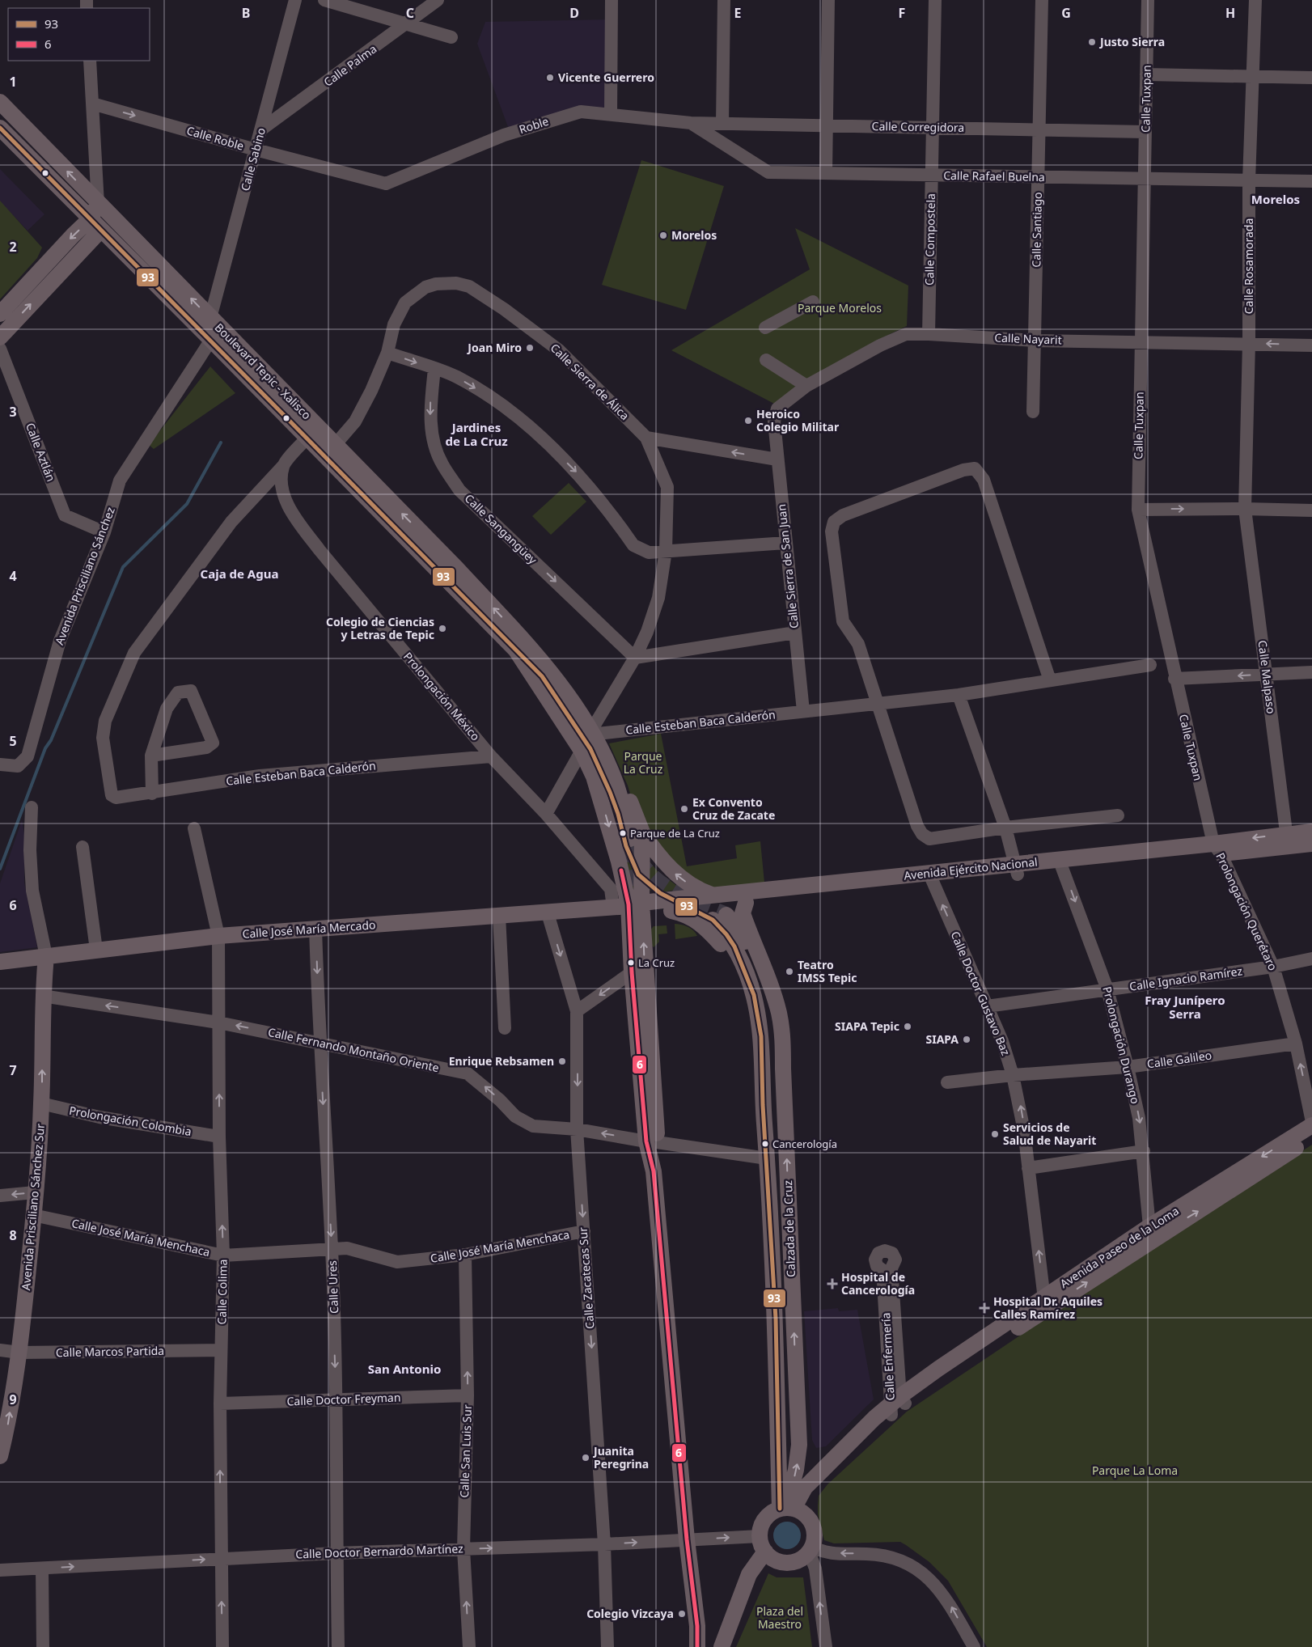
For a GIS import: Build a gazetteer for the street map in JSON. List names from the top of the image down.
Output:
{
  "streets": {
    "main road": [
      "Boulevard Tepic - Xalisco",
      "Avenida Ejército Nacional",
      "Calle José María Mercado",
      "Avenida Prisciliano Sánchez Sur",
      "Calzada de la Cruz",
      "Avenida Paseo de la Loma"
    ],
    "street": [
      "Calle Palma",
      "Calle Tuxpan",
      "Roble",
      "Calle Corregidora",
      "Calle Roble",
      "Calle Sabino",
      "Calle Rafael Buelna",
      "Calle Santiago",
      "Calle Compostela",
      "Calle Rosamorada",
      "Calle Nayarit",
      "Calle Sierra de Álica",
      "Calle Aztlán",
      "Calle Sangangüey",
      "Calle Sierra de San Juan",
      "Avenida Prisciliano Sánchez",
      "Calle Malpaso",
      "Prolongación México",
      "Calle Esteban Baca Calderón",
      "Prolongación Querétaro",
      "Calle Ignacio Ramírez",
      "Calle Doctor Gustavo Baz",
      "Prolongación Durango",
      "Calle Fernando Montaño Oriente",
      "Calle Galileo",
      "Prolongación Colombia",
      "Calle José María Menchaca",
      "Calle Zacatecas Sur",
      "Calle Ures",
      "Calle Colima",
      "Calle Marcos Partida",
      "Calle Enfermería",
      "Calle Doctor Freyman",
      "Calle San Luis Sur",
      "Calle Doctor Bernardo Martínez"
    ]
  },
  "crossings": [
    ["Calle Palma", "Calle Sabino"],
    ["Calle Tuxpan", "Calle Corregidora"],
    ["Calle Tuxpan", "Calle Rafael Buelna"],
    ["Calle Tuxpan", "Calle Nayarit"],
    ["Calle Tuxpan", "Avenida Ejército Nacional"],
    ["Calle Tuxpan", "Prolongación Querétaro"],
    ["Roble", "Calle Corregidora"],
    ["Roble", "Calle Roble"],
    ["Roble", "Calle Rafael Buelna"],
    ["Calle Corregidora", "Calle Rafael Buelna"],
    ["Calle Corregidora", "Calle Santiago"],
    ["Calle Corregidora", "Calle Compostela"],
    ["Calle Roble", "Calle Sabino"],
    ["Calle Sabino", "Boulevard Tepic - Xalisco"],
    ["Calle Rafael Buelna", "Calle Santiago"],
    ["Calle Rafael Buelna", "Calle Compostela"],
    ["Calle Rafael Buelna", "Calle Rosamorada"],
    ["Calle Santiago", "Calle Nayarit"],
    ["Calle Compostela", "Calle Nayarit"],
    ["Calle Rosamorada", "Calle Nayarit"],
    ["Calle Rosamorada", "Calle Malpaso"],
    ["Calle Nayarit", "Calle Sierra de San Juan"],
    ["Boulevard Tepic - Xalisco", "Calle Sierra de Álica"],
    ["Boulevard Tepic - Xalisco", "Avenida Prisciliano Sánchez"],
    ["Calle Sierra de Álica", "Calle Sangangüey"],
    ["Calle Sierra de Álica", "Calle Esteban Baca Calderón"],
    ["Calle Aztlán", "Avenida Prisciliano Sánchez"],
    ["Calle Sierra de San Juan", "Calle Esteban Baca Calderón"],
    ["Calle Malpaso", "Avenida Ejército Nacional"],
    ["Prolongación México", "Calle Esteban Baca Calderón"],
    ["Prolongación México", "Avenida Ejército Nacional"],
    ["Prolongación México", "Calle José María Mercado"],
    ["Avenida Ejército Nacional", "Prolongación Querétaro"],
    ["Avenida Ejército Nacional", "Calle José María Mercado"],
    ["Avenida Ejército Nacional", "Calle Doctor Gustavo Baz"],
    ["Avenida Ejército Nacional", "Prolongación Durango"],
    ["Prolongación Querétaro", "Calle Ignacio Ramírez"],
    ["Prolongación Querétaro", "Calle Galileo"],
    ["Prolongación Querétaro", "Avenida Paseo de la Loma"],
    ["Calle José María Mercado", "Avenida Prisciliano Sánchez Sur"],
    ["Calle José María Mercado", "Calle Zacatecas Sur"],
    ["Calle José María Mercado", "Calle Ures"],
    ["Calle José María Mercado", "Calle Colima"],
    ["Calle Ignacio Ramírez", "Calle Doctor Gustavo Baz"],
    ["Calle Ignacio Ramírez", "Prolongación Durango"],
    ["Calle Doctor Gustavo Baz", "Calle Galileo"],
    ["Calle Doctor Gustavo Baz", "Avenida Paseo de la Loma"],
    ["Prolongación Durango", "Calle Galileo"],
    ["Prolongación Durango", "Avenida Paseo de la Loma"],
    ["Calle Fernando Montaño Oriente", "Avenida Prisciliano Sánchez Sur"],
    ["Calle Fernando Montaño Oriente", "Calzada de la Cruz"],
    ["Calle Fernando Montaño Oriente", "Calle Zacatecas Sur"],
    ["Calle Fernando Montaño Oriente", "Calle Ures"],
    ["Calle Fernando Montaño Oriente", "Calle Colima"],
    ["Prolongación Colombia", "Avenida Prisciliano Sánchez Sur"],
    ["Prolongación Colombia", "Calle Colima"],
    ["Avenida Prisciliano Sánchez Sur", "Calle José María Menchaca"],
    ["Avenida Prisciliano Sánchez Sur", "Calle Marcos Partida"],
    ["Calzada de la Cruz", "Avenida Paseo de la Loma"],
    ["Calzada de la Cruz", "Calle Doctor Bernardo Martínez"],
    ["Calle José María Menchaca", "Calle Zacatecas Sur"],
    ["Calle José María Menchaca", "Calle Ures"],
    ["Calle José María Menchaca", "Calle Colima"],
    ["Calle José María Menchaca", "Calle San Luis Sur"],
    ["Avenida Paseo de la Loma", "Calle Enfermería"],
    ["Avenida Paseo de la Loma", "Calle Doctor Bernardo Martínez"],
    ["Calle Zacatecas Sur", "Calle Doctor Bernardo Martínez"],
    ["Calle Ures", "Calle Doctor Freyman"],
    ["Calle Ures", "Calle Doctor Bernardo Martínez"],
    ["Calle Colima", "Calle Marcos Partida"],
    ["Calle Colima", "Calle Doctor Freyman"],
    ["Calle Colima", "Calle Doctor Bernardo Martínez"],
    ["Calle Doctor Freyman", "Calle San Luis Sur"],
    ["Calle San Luis Sur", "Calle Doctor Bernardo Martínez"]
  ],
  "one_way": [
    "Calle Roble",
    "Calle Doctor Gustavo Baz",
    "Prolongación Durango",
    "Calle Fernando Montaño Oriente",
    "Avenida Prisciliano Sánchez Sur",
    "Calle Zacatecas Sur",
    "Calle Ures",
    "Calle Colima",
    "Calle San Luis Sur",
    "Calle Doctor Bernardo Martínez"
  ],
  "districts": [
    "Morelos",
    "Jardines de La Cruz",
    "Caja de Agua",
    "Fray Junípero Serra",
    "San Antonio"
  ],
  "parks": [
    "Parque Morelos",
    "Parque La Cruz",
    "Parque La Loma",
    "Plaza del Maestro"
  ],
  "places": {
    "other": [
      "Justo Sierra",
      "Vicente Guerrero",
      "Morelos",
      "Joan Miro",
      "Heroico Colegio Militar",
      "Colegio de Ciencias y Letras de Tepic",
      "Ex Convento Cruz de Zacate",
      "Parque de La Cruz",
      "La Cruz",
      "Teatro IMSS Tepic",
      "SIAPA Tepic",
      "SIAPA",
      "Enrique Rebsamen",
      "Servicios de Salud de Nayarit",
      "Cancerología",
      "Juanita Peregrina",
      "Colegio Vizcaya"
    ],
    "health": ["Hospital de Cancerología", "Hospital Dr. Aquiles Calles Ramírez"]
  },
  "lines": ["transit line 93", "transit line 6"],
  "legend": ["93", "6"],
  "grid": {
    "columns": [
      "B",
      "C",
      "D",
      "E",
      "F",
      "G",
      "H"
    ],
    "rows": [
      "1",
      "2",
      "3",
      "4",
      "5",
      "6",
      "7",
      "8",
      "9"
    ]
  }
}
